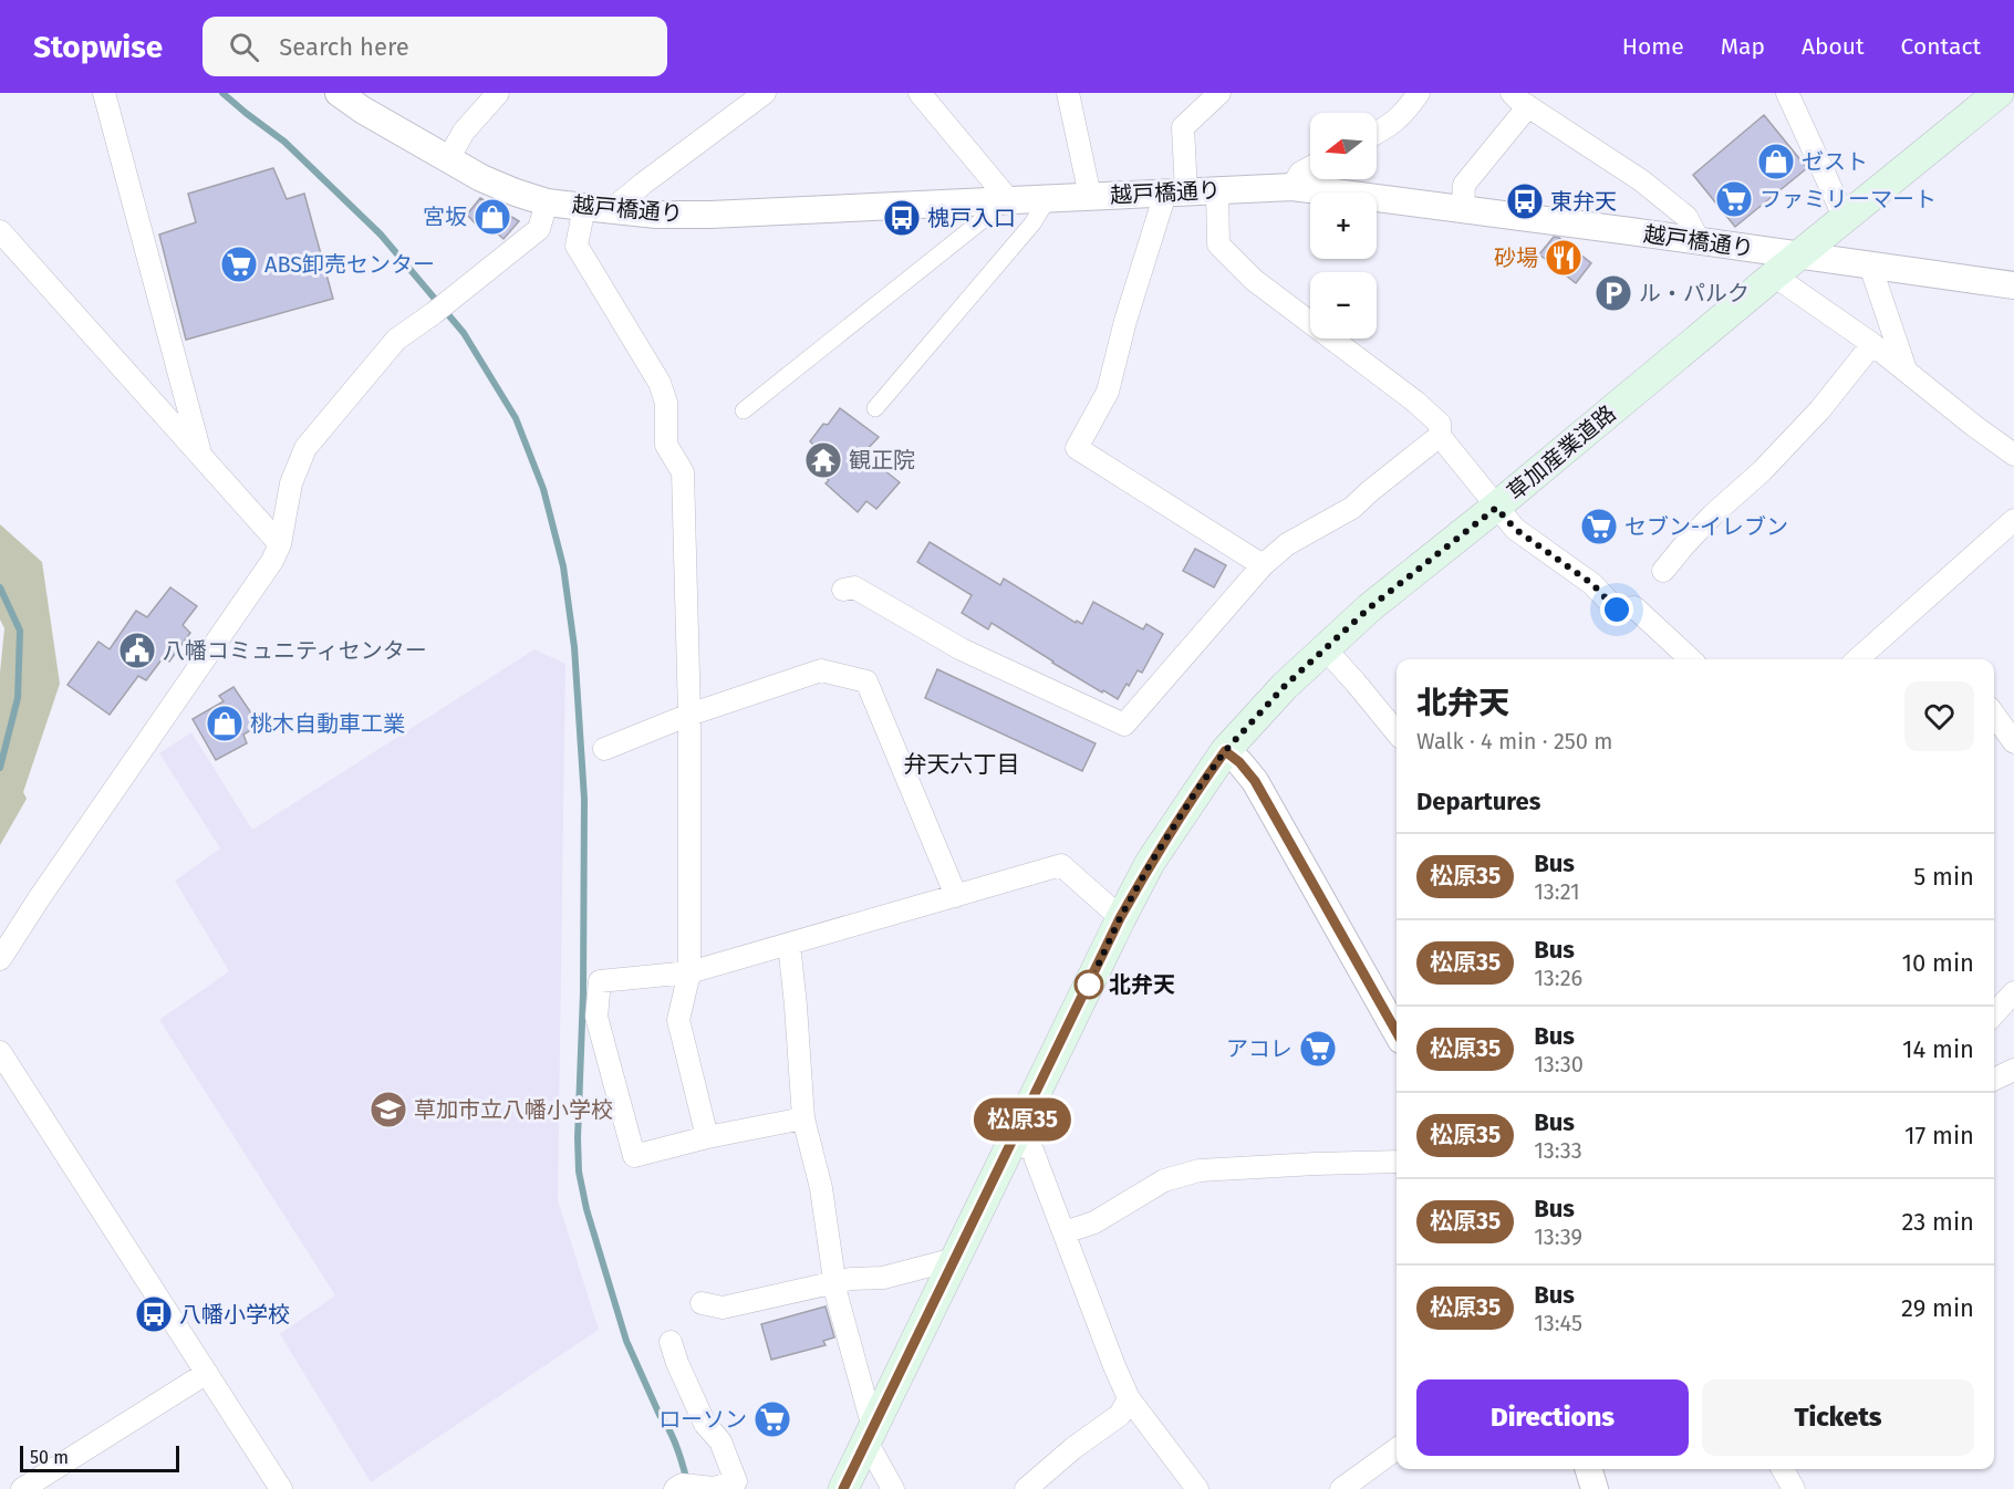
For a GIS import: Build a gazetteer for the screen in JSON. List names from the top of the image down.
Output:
{
  "streets": {
    "main road": ["草加産業道路"],
    "street": ["越戸橋通り"]
  },
  "crossings": [
    ["越戸橋通り", "草加産業道路"]
  ],
  "districts": ["弁天六丁目"],
  "places": {
    "shop": ["ゼスト", "宮坂", "桃木自動車工業"],
    "supermarket": [
      "ファミリーマート",
      "ABS卸売センター",
      "セブン-イレブン",
      "アコレ",
      "ローソン"
    ],
    "bus stop": ["東弁天", "槐戸入口", "八幡小学校"],
    "restaurant": ["砂場"],
    "parking": ["ル・パルク"],
    "temple": ["観正院"],
    "public building": ["八幡コミュニティセンター"],
    "other": ["北弁天"],
    "school or university": ["草加市立八幡小学校"]
  },
  "lines": ["bus line 松原35"],
  "scale_bar": "50 m",
  "north": "left",
  "page": {
    "header": "Stopwise",
    "search": "Search here",
    "nav": [
      "Home",
      "Map",
      "About",
      "Contact"
    ],
    "on_map": "松原35",
    "map_buttons": ["+", "−"],
    "heading": [
      ["北弁天", "Walk · 4 min · 250 m"],
      "Departures"
    ],
    "list": [
      {
        "mark": "松原35",
        "name": "Bus",
        "note": "13:21",
        "value": "5 min"
      },
      {
        "mark": "松原35",
        "name": "Bus",
        "note": "13:26",
        "value": "10 min"
      },
      {
        "mark": "松原35",
        "name": "Bus",
        "note": "13:30",
        "value": "14 min"
      },
      {
        "mark": "松原35",
        "name": "Bus",
        "note": "13:33",
        "value": "17 min"
      },
      {
        "mark": "松原35",
        "name": "Bus",
        "note": "13:39",
        "value": "23 min"
      },
      {
        "mark": "松原35",
        "name": "Bus",
        "note": "13:45",
        "value": "29 min"
      }
    ],
    "buttons": ["Directions", "Tickets"],
    "scale": "50 m"
  }
}
